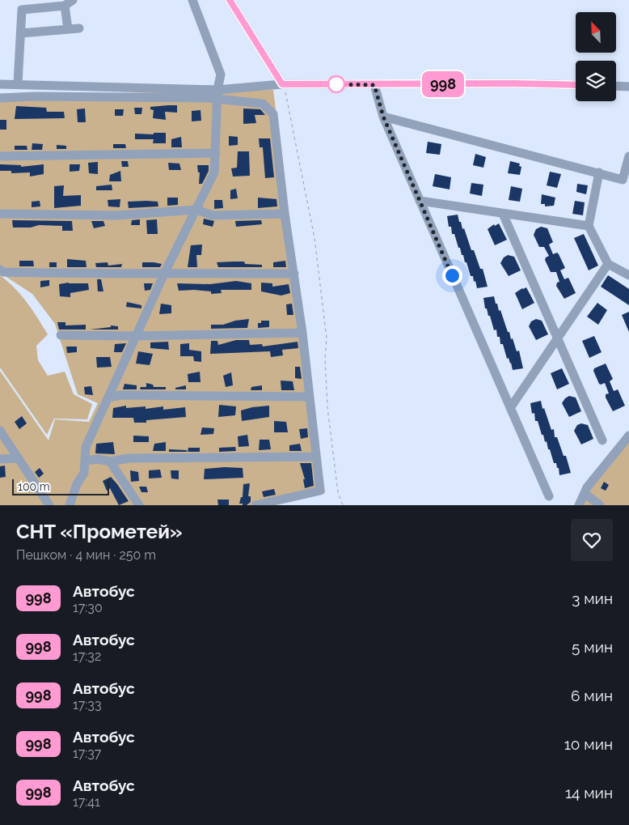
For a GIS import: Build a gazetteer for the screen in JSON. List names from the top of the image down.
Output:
{
  "lines": ["bus line 998"],
  "scale_bar": "100 m",
  "north": "top left",
  "page": {
    "on_map": "998",
    "scale": "100 m",
    "heading": ["СНТ «Прометей»", "Пешком · 4 мин · 250 m"],
    "list": [
      {
        "mark": "998",
        "name": "Автобус",
        "note": "17:30",
        "value": "3 мин"
      },
      {
        "mark": "998",
        "name": "Автобус",
        "note": "17:32",
        "value": "5 мин"
      },
      {
        "mark": "998",
        "name": "Автобус",
        "note": "17:33",
        "value": "6 мин"
      },
      {
        "mark": "998",
        "name": "Автобус",
        "note": "17:37",
        "value": "10 мин"
      },
      {
        "mark": "998",
        "name": "Автобус",
        "note": "17:41",
        "value": "14 мин"
      }
    ]
  }
}
